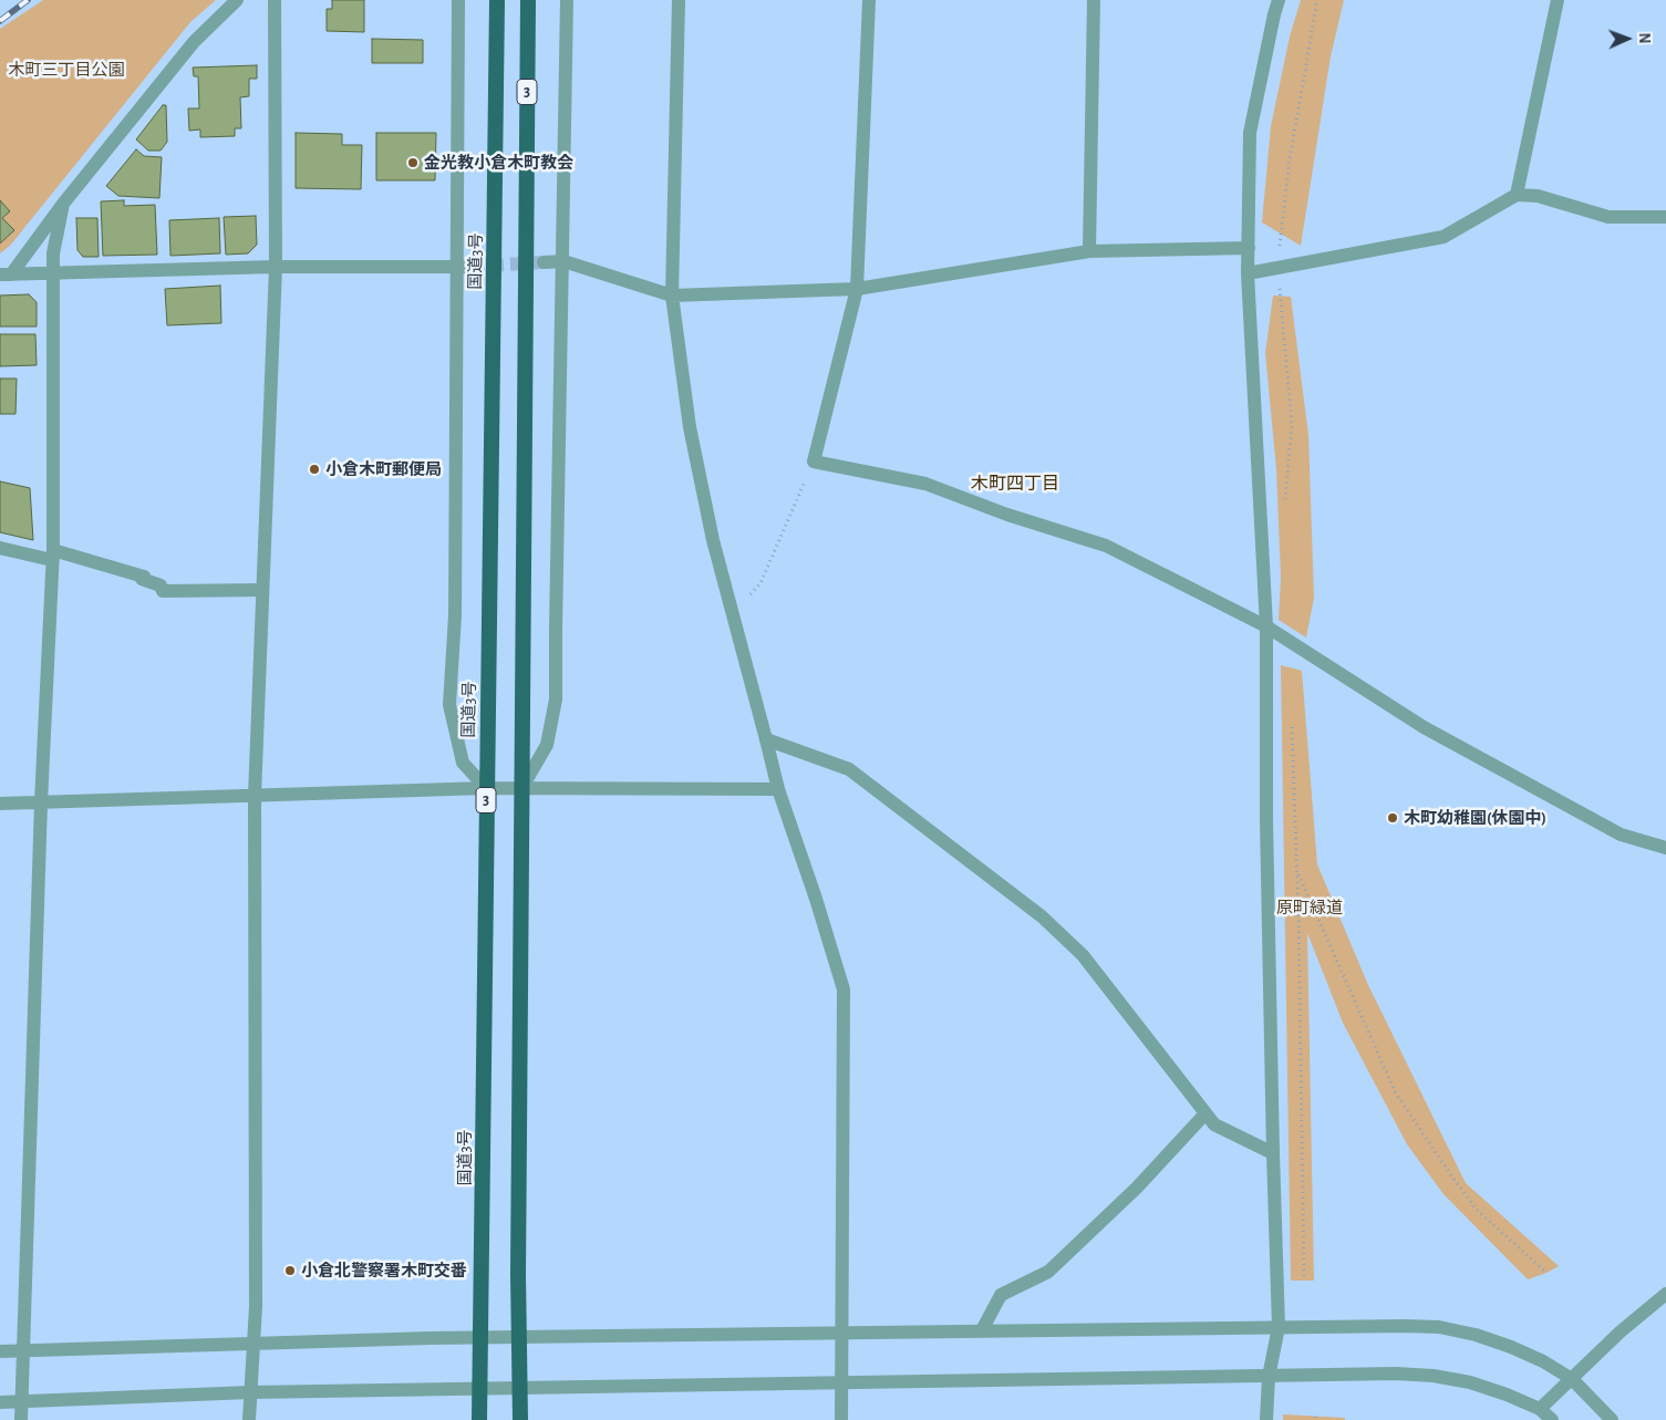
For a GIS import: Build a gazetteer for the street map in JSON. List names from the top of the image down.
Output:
{
  "streets": {
    "highway": ["3", "国道3号"]
  },
  "districts": ["木町四丁目"],
  "parks": ["木町三丁目公園", "原町緑道"],
  "places": [
    "金光教小倉木町教会",
    "小倉木町郵便局",
    "木町幼稚園(休園中)",
    "小倉北警察署木町交番"
  ],
  "north": "right"
}
